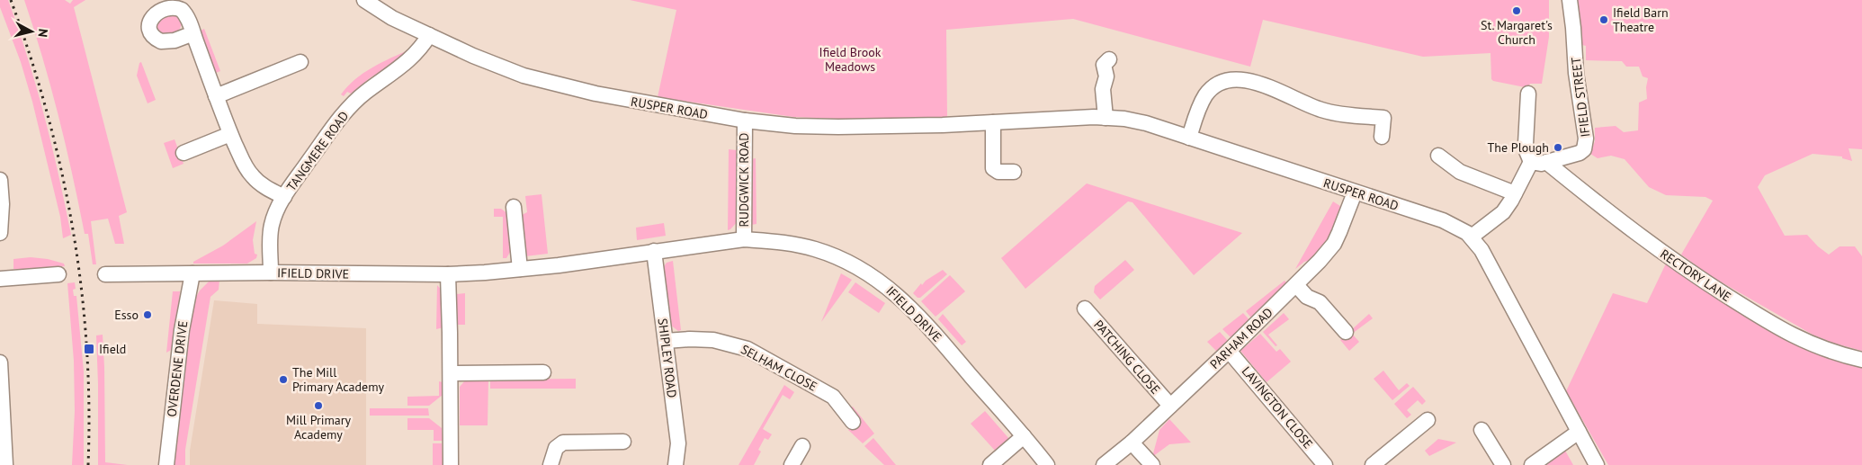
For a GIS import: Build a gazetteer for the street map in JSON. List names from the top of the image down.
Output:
{
  "streets": {
    "street": [
      "IFIELD STREET",
      "RUSPER ROAD",
      "TANGMERE ROAD",
      "RUDGWICK ROAD",
      "IFIELD DRIVE",
      "RECTORY LANE",
      "PARHAM ROAD",
      "PATCHING CLOSE",
      "SHIPLEY ROAD",
      "SELHAM CLOSE",
      "OVERDENE DRIVE",
      "LAVINGTON CLOSE"
    ]
  },
  "crossings": [
    ["IFIELD STREET", "RECTORY LANE"],
    ["RUSPER ROAD", "TANGMERE ROAD"],
    ["RUSPER ROAD", "RUDGWICK ROAD"],
    ["RUSPER ROAD", "PARHAM ROAD"],
    ["TANGMERE ROAD", "IFIELD DRIVE"],
    ["RUDGWICK ROAD", "IFIELD DRIVE"],
    ["IFIELD DRIVE", "SHIPLEY ROAD"],
    ["IFIELD DRIVE", "OVERDENE DRIVE"],
    ["PARHAM ROAD", "PATCHING CLOSE"],
    ["PARHAM ROAD", "LAVINGTON CLOSE"],
    ["SHIPLEY ROAD", "SELHAM CLOSE"]
  ],
  "parks": ["Ifield Brook Meadows"],
  "places": {
    "other": [
      "St. Margaret's Church",
      "Ifield Barn Theatre",
      "The Plough",
      "Esso",
      "The Mill Primary Academy",
      "Mill Primary Academy"
    ],
    "transit": ["Ifield"]
  },
  "north": "right"
}
